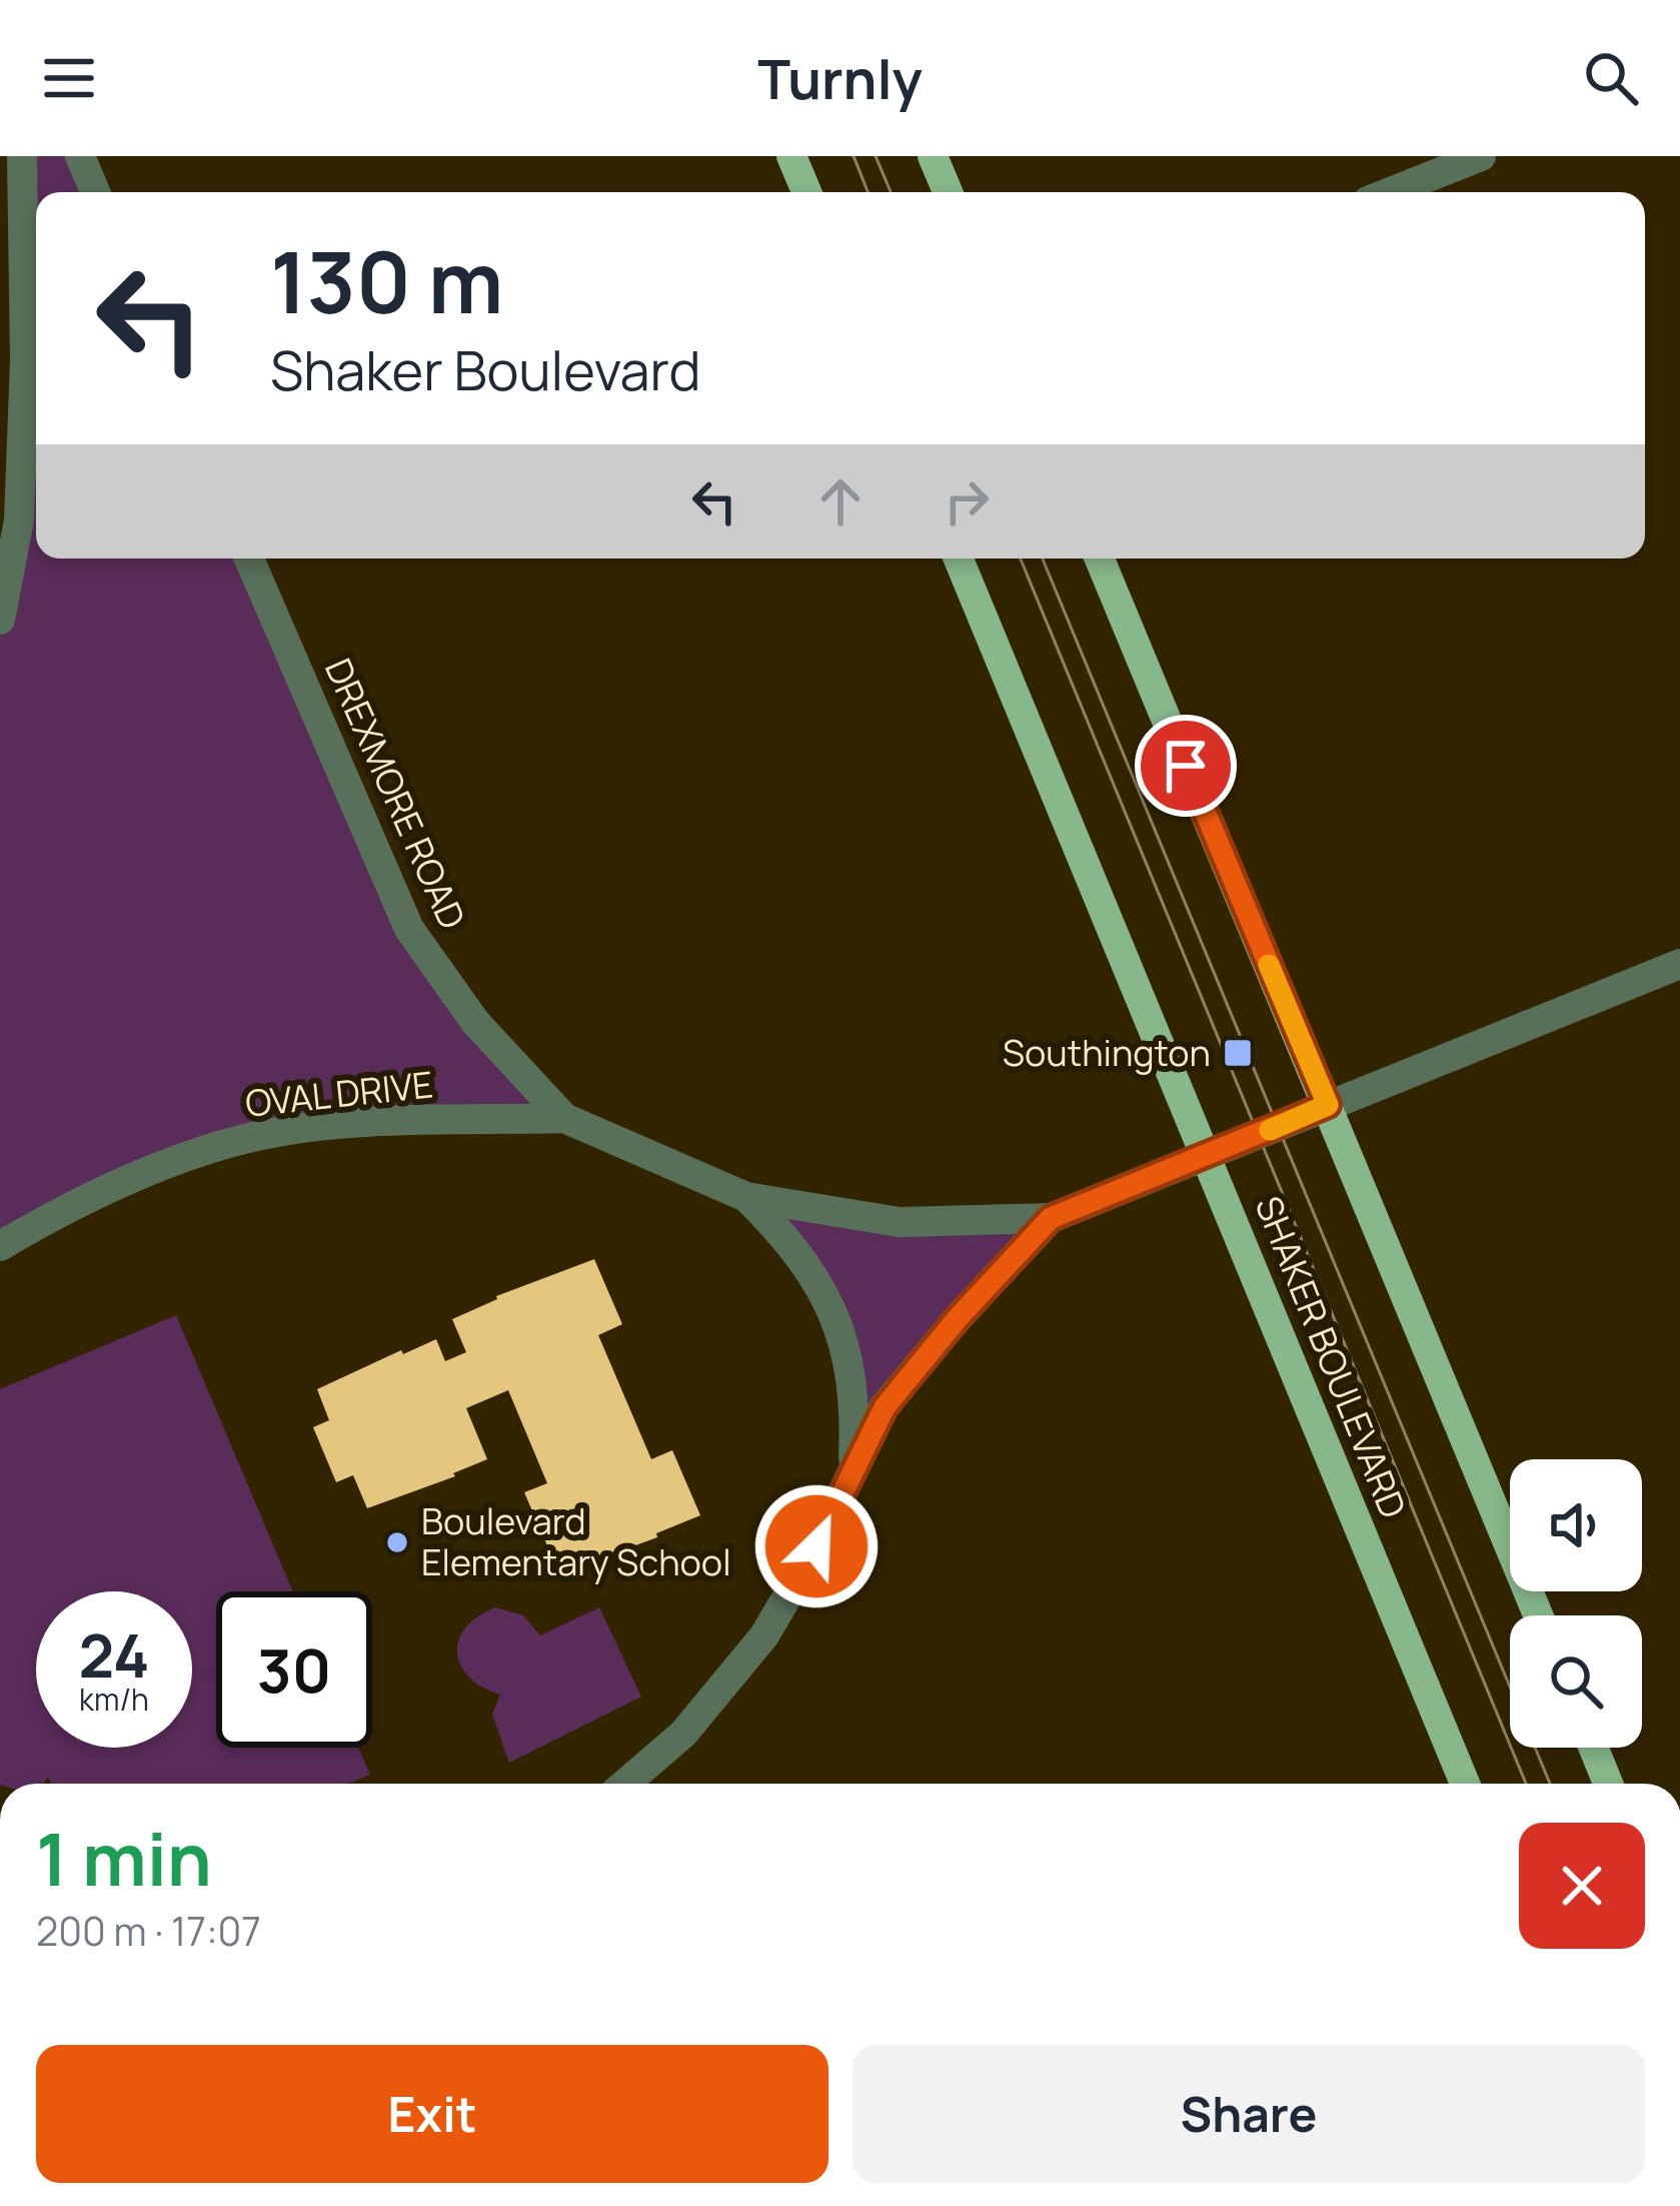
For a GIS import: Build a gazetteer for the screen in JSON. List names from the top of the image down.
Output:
{
  "streets": {
    "main road": ["SHAKER BOULEVARD"],
    "street": ["DREXMORE ROAD", "OVAL DRIVE"]
  },
  "crossings": [
    ["DREXMORE ROAD", "OVAL DRIVE"]
  ],
  "places": {
    "transit": ["Southington"],
    "other": ["Boulevard Elementary School"]
  },
  "page": {
    "header": "Turnly",
    "turn": ["130 m", "Shaker Boulevard"],
    "speed": "24 km/h",
    "limit": "30",
    "heading": ["1 min", "200 m · 17:07"],
    "buttons": ["Exit", "Share"]
  }
}
